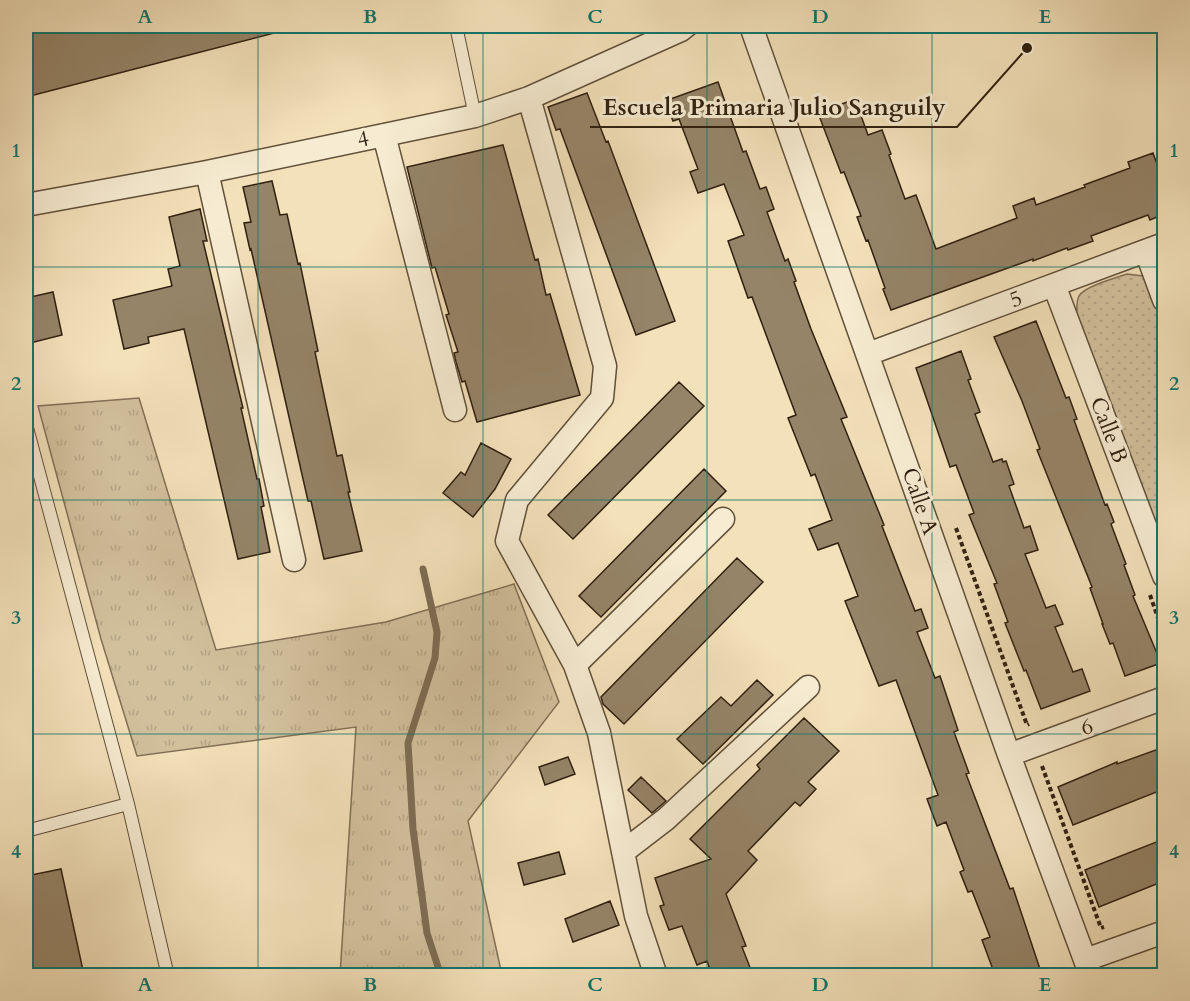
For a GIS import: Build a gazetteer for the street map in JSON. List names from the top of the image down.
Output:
{
  "streets": {
    "street": [
      "4",
      "5",
      "Calle B",
      "Calle A",
      "6"
    ]
  },
  "crossings": [
    ["5", "Calle B"],
    ["5", "Calle A"],
    ["Calle A", "6"]
  ],
  "places": ["Escuela Primaria Julio Sanguily"],
  "grid": {
    "columns": [
      "A",
      "B",
      "C",
      "D",
      "E"
    ],
    "rows": [
      "1",
      "2",
      "3",
      "4"
    ]
  }
}
